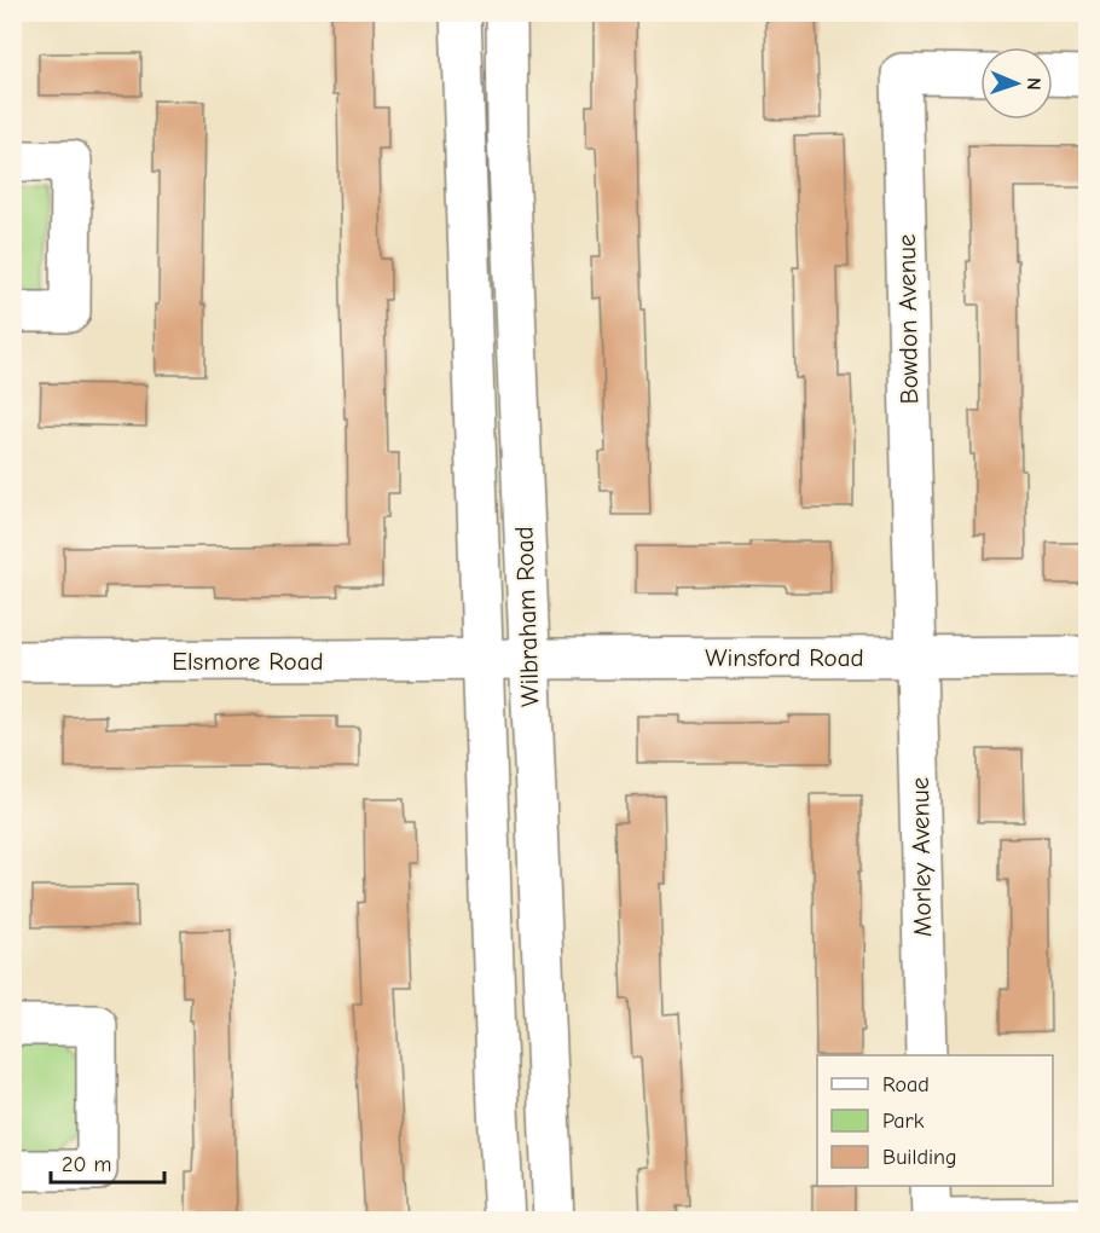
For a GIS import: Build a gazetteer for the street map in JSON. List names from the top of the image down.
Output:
{
  "streets": {
    "main road": [
      "Bowdon Avenue",
      "Wilbraham Road",
      "Winsford Road",
      "Elsmore Road",
      "Morley Avenue"
    ]
  },
  "crossings": [
    ["Bowdon Avenue", "Winsford Road"],
    ["Bowdon Avenue", "Morley Avenue"],
    ["Wilbraham Road", "Winsford Road"],
    ["Wilbraham Road", "Elsmore Road"],
    ["Winsford Road", "Elsmore Road"],
    ["Winsford Road", "Morley Avenue"]
  ],
  "legend": ["Road", "Park", "Building"],
  "scale_bar": "20 m",
  "north": "right"
}
